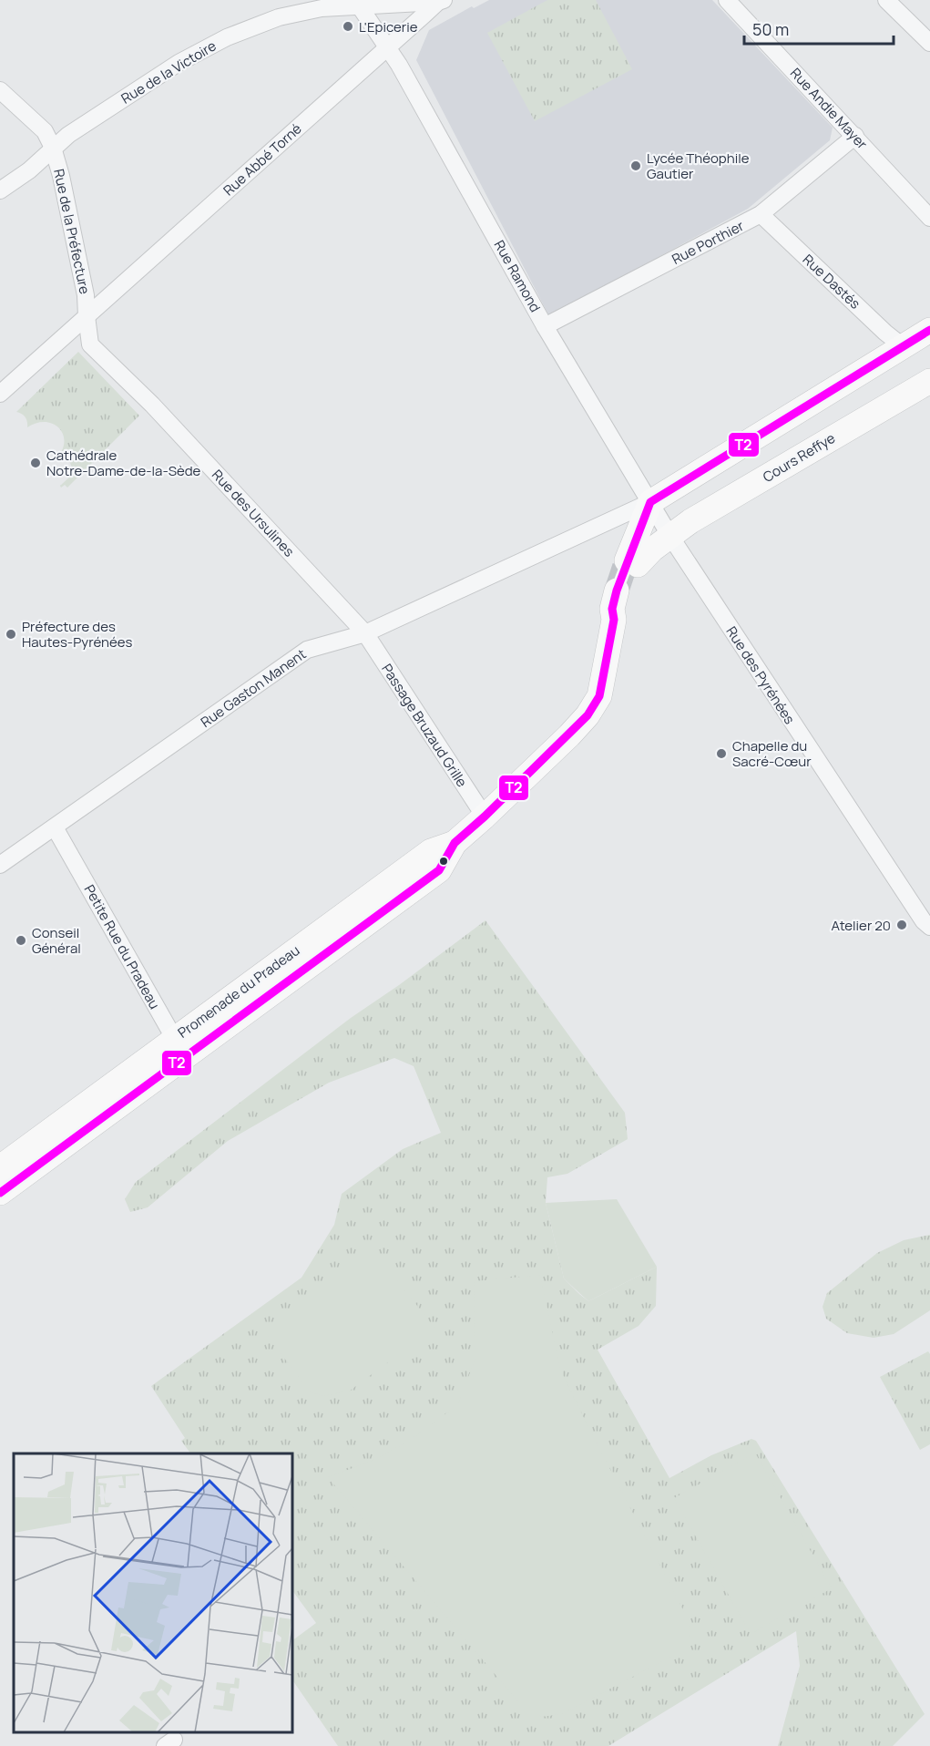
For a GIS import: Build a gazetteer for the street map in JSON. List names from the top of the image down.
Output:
{
  "streets": {
    "street": [
      "Rue de la Victoire",
      "Rue Andie Mayer",
      "Rue Abbé Torné",
      "Rue de la Préfecture",
      "Rue Porthier",
      "Rue Ramond",
      "Rue Dastés",
      "Cours Reffye",
      "Rue des Ursulines",
      "Rue des Pyrénées",
      "Rue Gaston Manent",
      "Passage Bruzaud Grille",
      "Petite Rue du Pradeau",
      "Promenade du Pradeau"
    ]
  },
  "crossings": [
    ["Rue de la Victoire", "Rue Abbé Torné"],
    ["Rue de la Victoire", "Rue de la Préfecture"],
    ["Rue de la Victoire", "Rue Ramond"],
    ["Rue Andie Mayer", "Rue Porthier"],
    ["Rue Abbé Torné", "Rue de la Préfecture"],
    ["Rue Abbé Torné", "Rue Ramond"],
    ["Rue Abbé Torné", "Rue des Ursulines"],
    ["Rue de la Préfecture", "Rue des Ursulines"],
    ["Rue Porthier", "Rue Ramond"],
    ["Rue Porthier", "Rue Dastés"],
    ["Rue Ramond", "Rue des Pyrénées"],
    ["Rue Ramond", "Rue Gaston Manent"],
    ["Cours Reffye", "Rue des Pyrénées"],
    ["Rue des Ursulines", "Rue Gaston Manent"],
    ["Rue des Ursulines", "Passage Bruzaud Grille"],
    ["Rue des Pyrénées", "Rue Gaston Manent"],
    ["Rue Gaston Manent", "Passage Bruzaud Grille"],
    ["Rue Gaston Manent", "Petite Rue du Pradeau"],
    ["Passage Bruzaud Grille", "Promenade du Pradeau"],
    ["Petite Rue du Pradeau", "Promenade du Pradeau"]
  ],
  "places": [
    "L'Epicerie",
    "Lycée Théophile Gautier",
    "Cathédrale Notre-Dame-de-la-Sède",
    "Préfecture des Hautes-Pyrénées",
    "Chapelle du Sacré-Cœur",
    "Atelier 20",
    "Conseil Général"
  ],
  "lines": ["transit line T2"],
  "scale_bar": "50 m"
}
